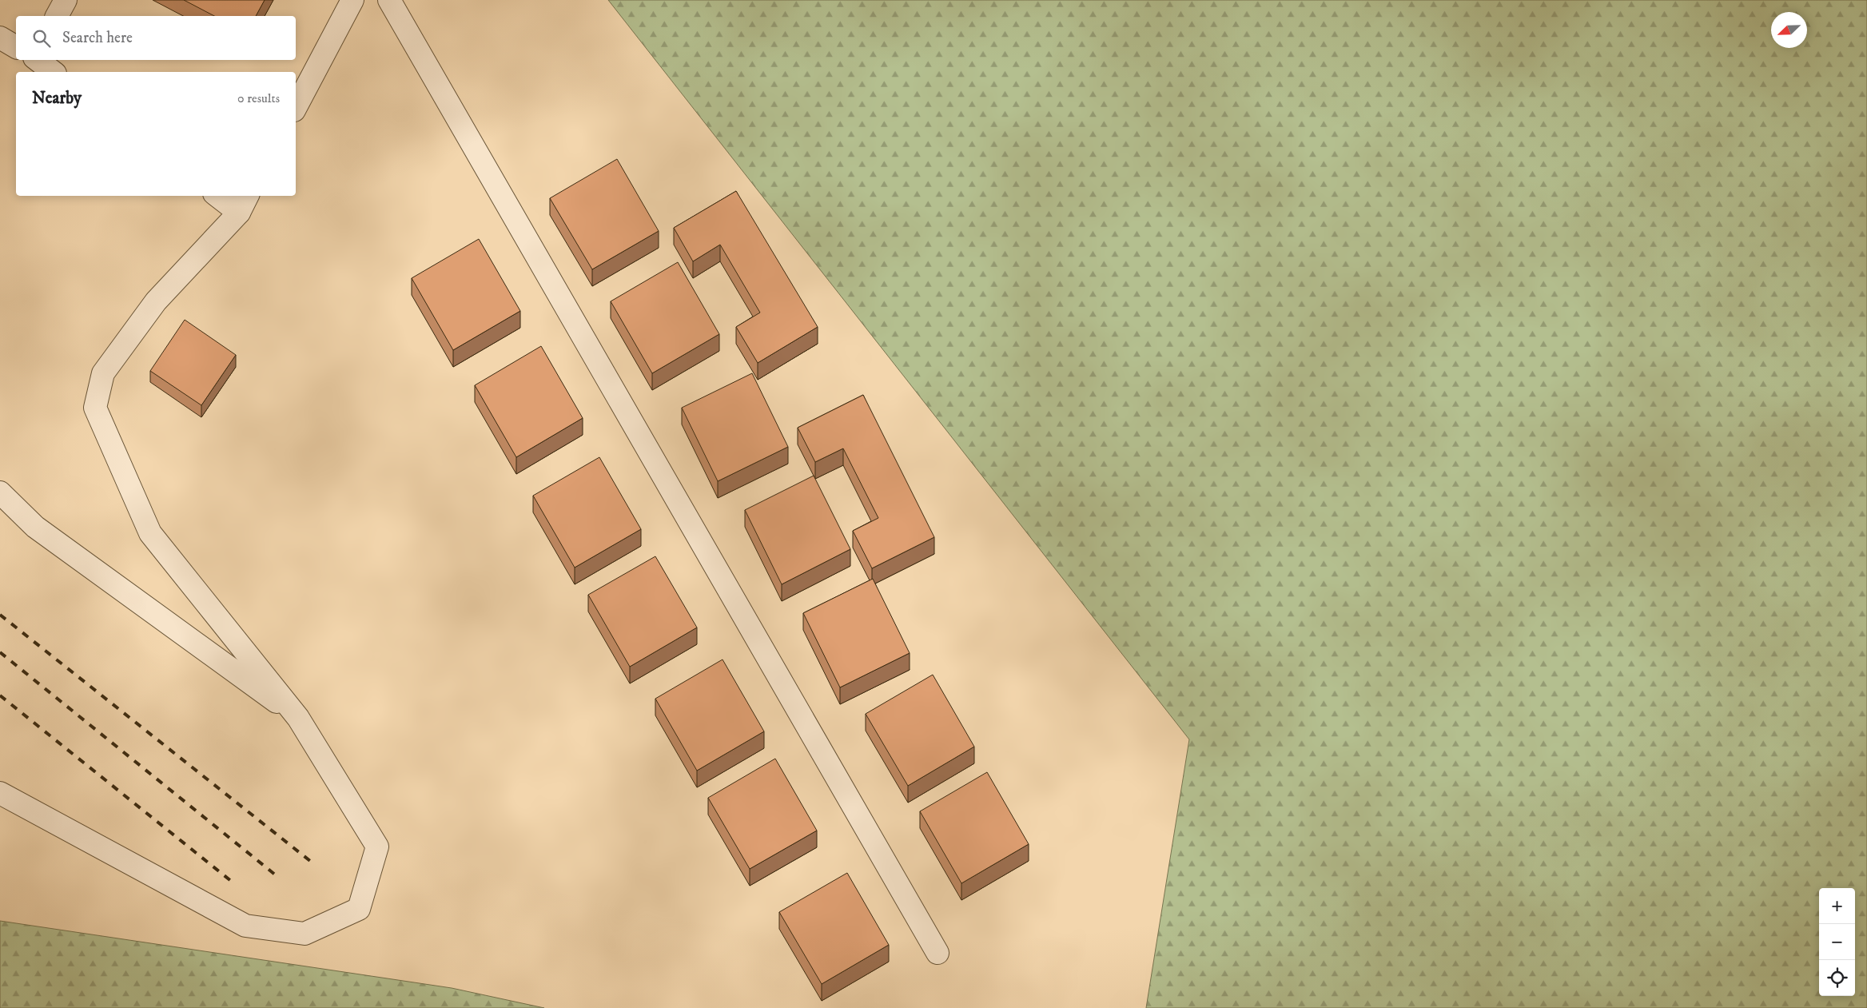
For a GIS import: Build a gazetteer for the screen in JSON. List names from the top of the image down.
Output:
{
  "north": "bottom left",
  "page": {
    "search": "Search here",
    "heading": ["Nearby", "0 results"],
    "map_buttons": ["+", "−"]
  }
}
